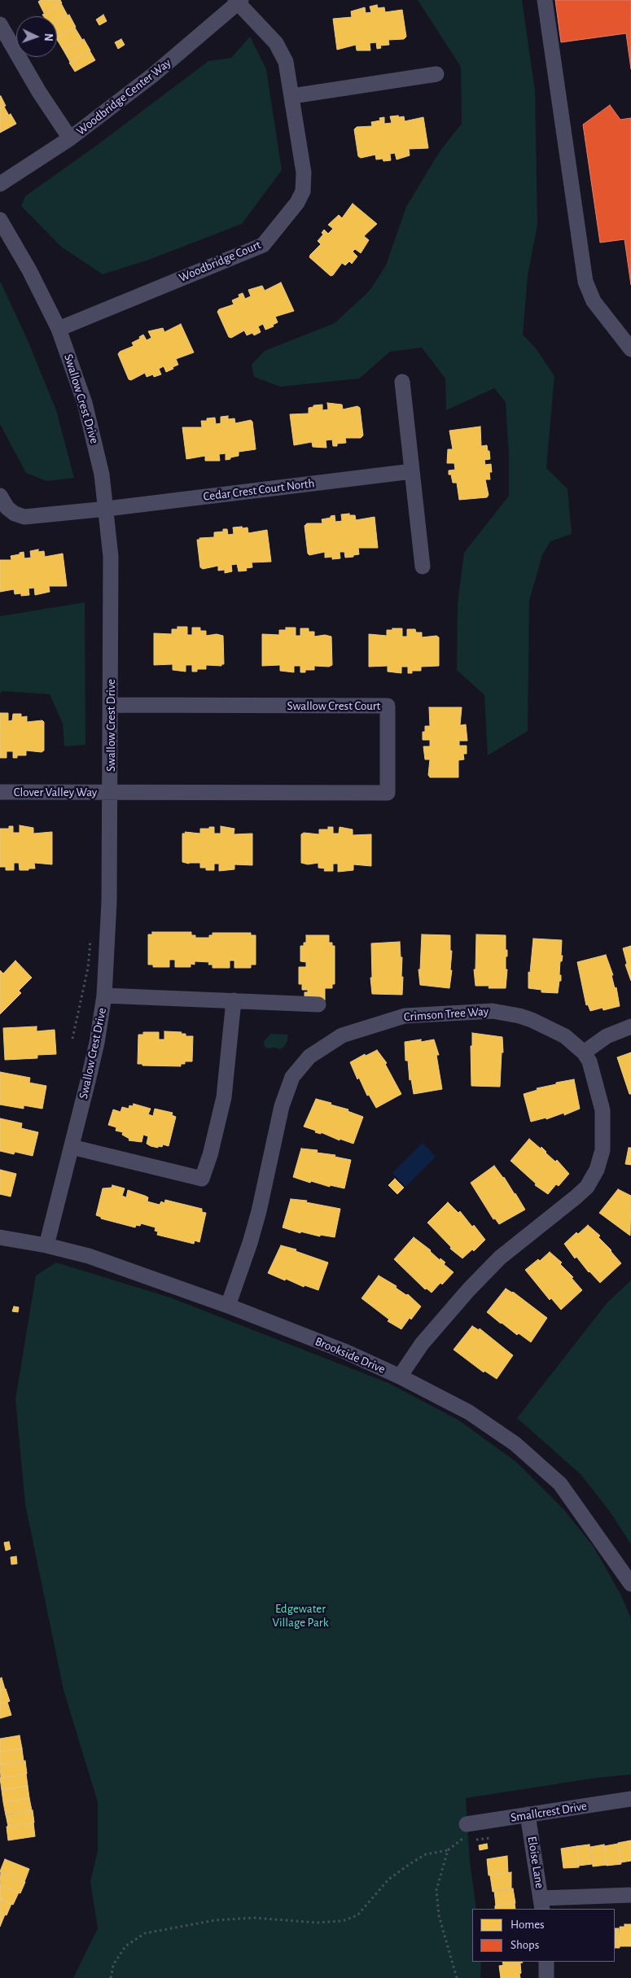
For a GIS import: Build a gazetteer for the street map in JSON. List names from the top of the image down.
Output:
{
  "streets": {
    "street": [
      "Woodbridge Center Way",
      "Woodbridge Court",
      "Swallow Crest Drive",
      "Cedar Crest Court North",
      "Swallow Crest Court",
      "Clover Valley Way",
      "Crimson Tree Way",
      "Brookside Drive",
      "Smallcrest Drive",
      "Eloise Lane"
    ]
  },
  "crossings": [
    ["Woodbridge Center Way", "Woodbridge Court"],
    ["Woodbridge Court", "Swallow Crest Drive"],
    ["Swallow Crest Drive", "Cedar Crest Court North"],
    ["Swallow Crest Drive", "Swallow Crest Court"],
    ["Swallow Crest Drive", "Clover Valley Way"],
    ["Swallow Crest Drive", "Brookside Drive"],
    ["Swallow Crest Court", "Clover Valley Way"],
    ["Crimson Tree Way", "Brookside Drive"],
    ["Smallcrest Drive", "Eloise Lane"]
  ],
  "parks": ["Edgewater Village Park"],
  "legend": ["Homes", "Shops"],
  "north": "right"
}
